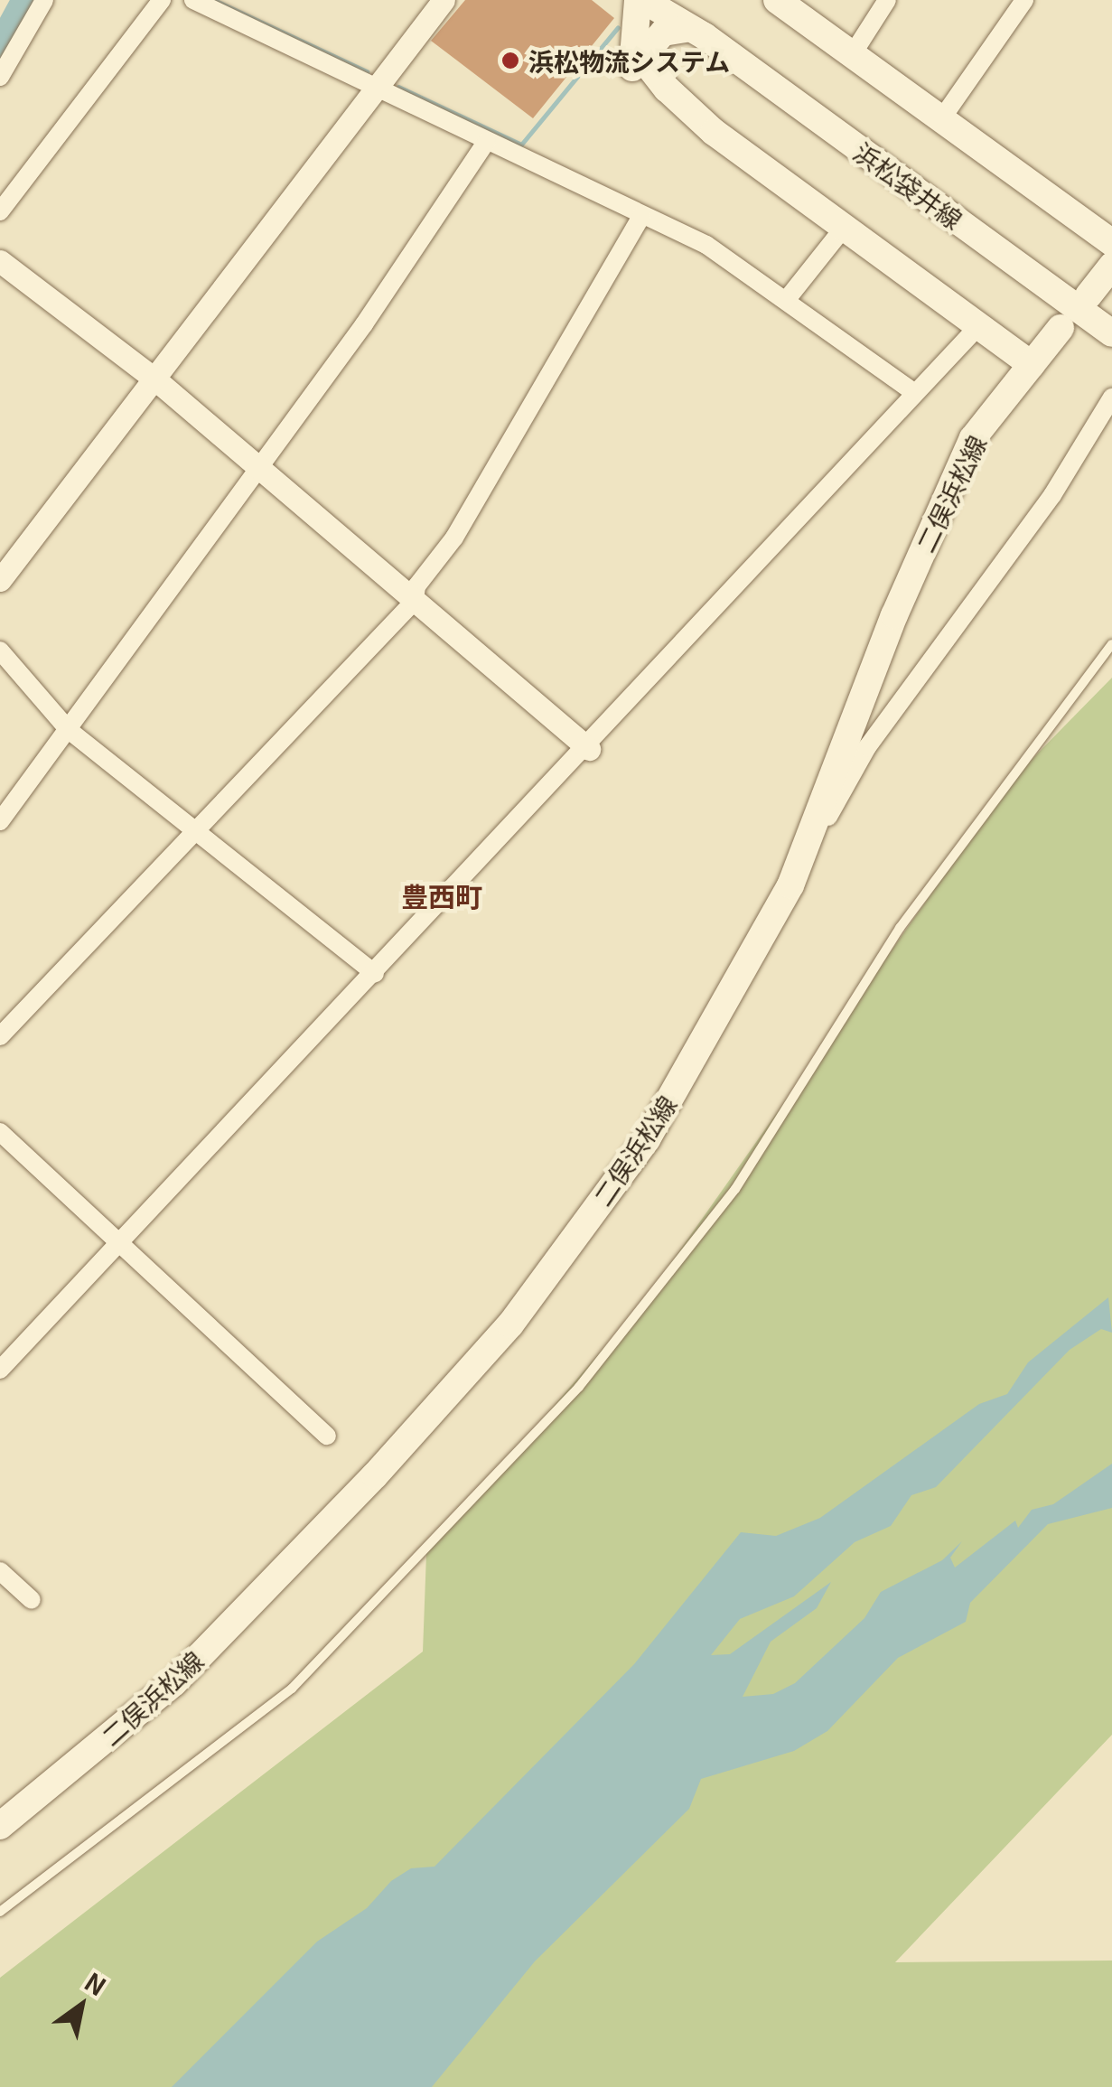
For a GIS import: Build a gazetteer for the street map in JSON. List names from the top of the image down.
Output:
{
  "streets": {
    "main road": ["浜松袋井線", "二俣浜松線"]
  },
  "districts": ["豊西町"],
  "places": ["浜松物流システム"],
  "north": "top right"
}
